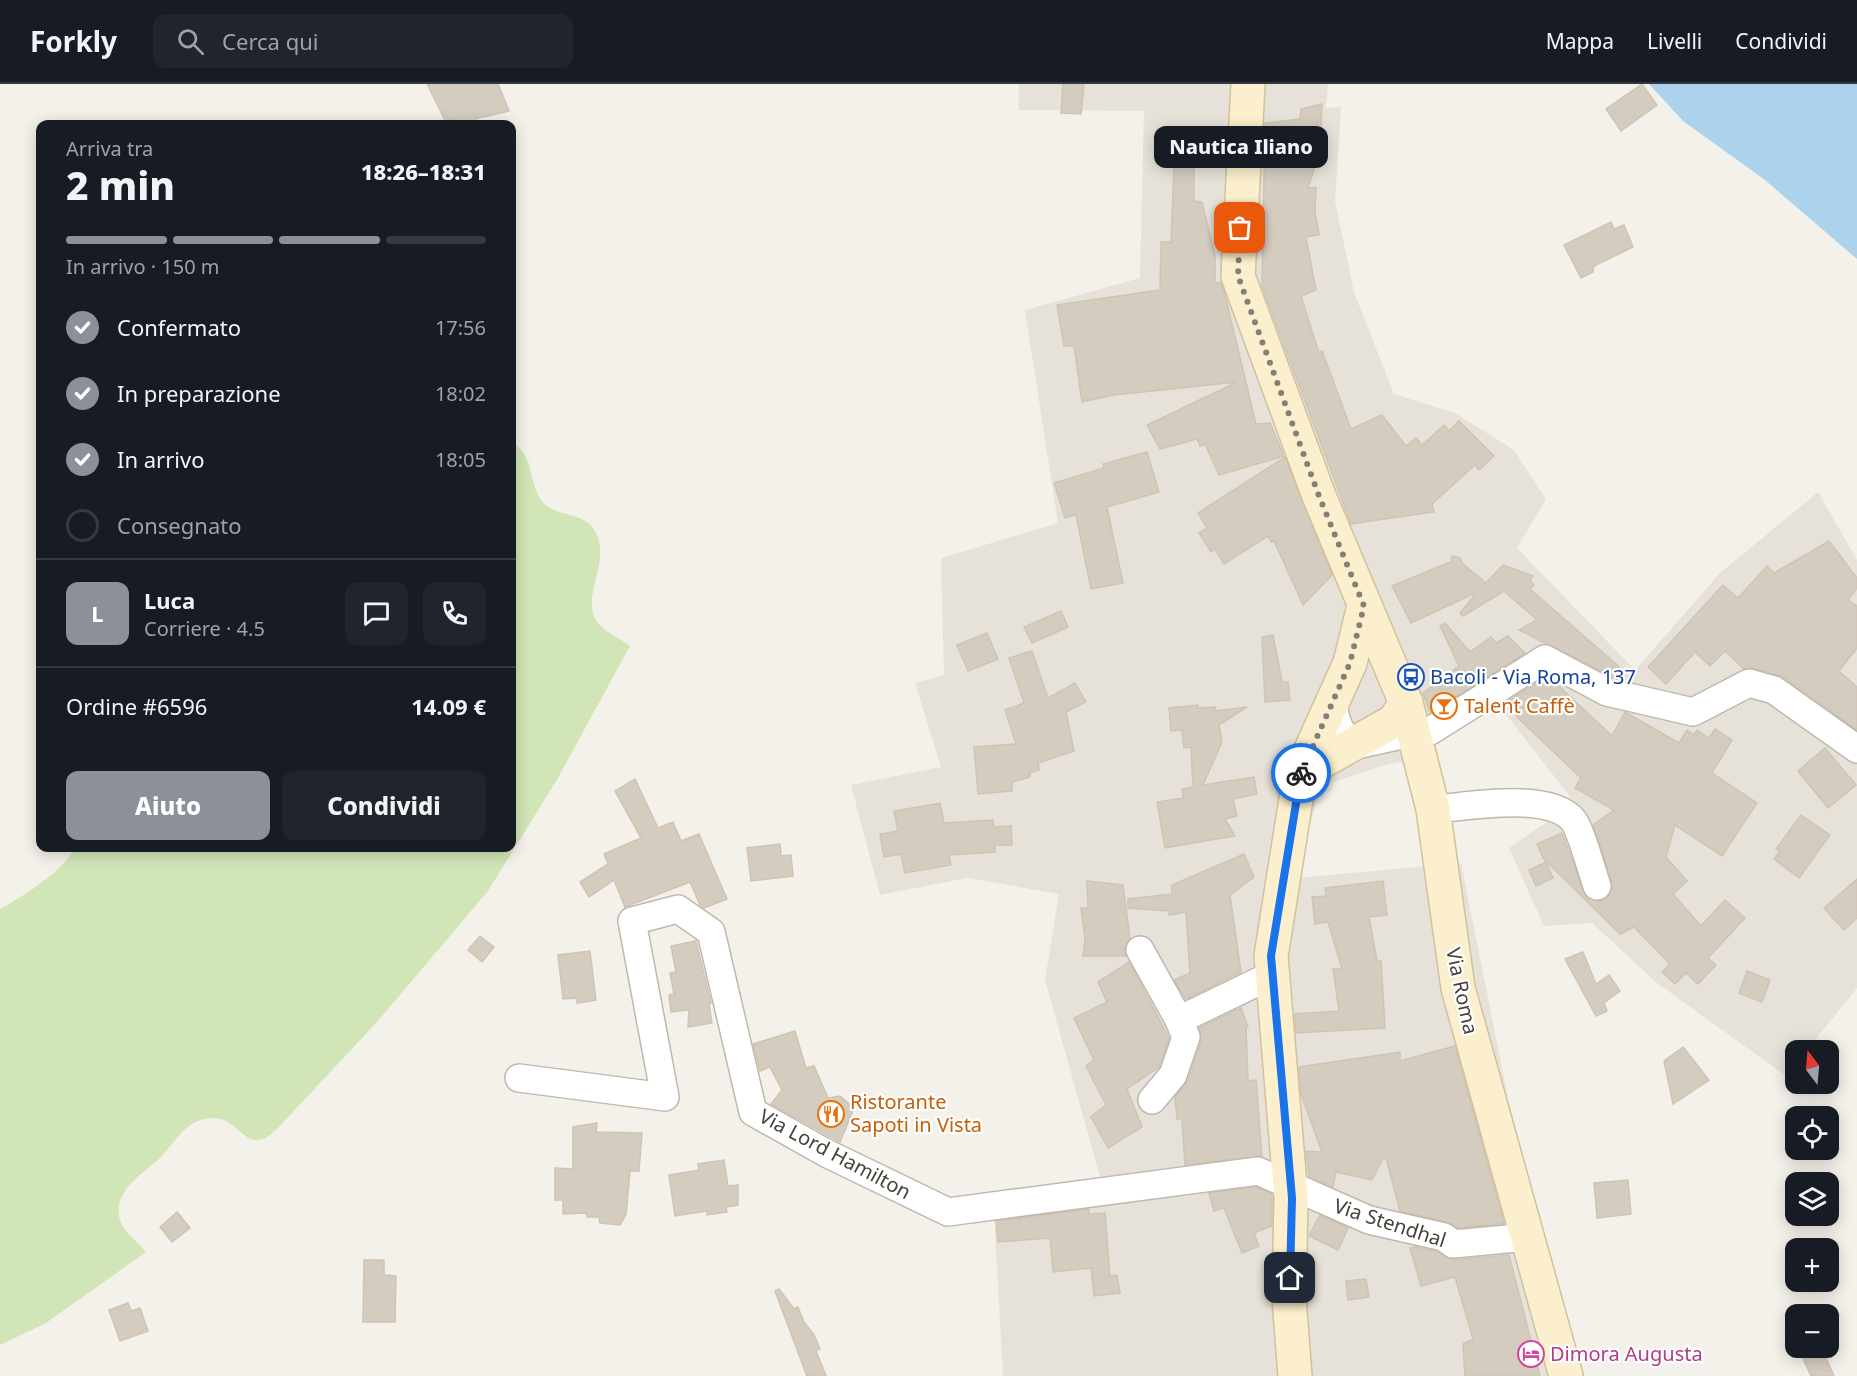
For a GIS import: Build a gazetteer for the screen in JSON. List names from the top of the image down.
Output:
{
  "streets": {
    "main road": ["Via Roma"],
    "street": ["Via Lord Hamilton", "Via Stendhal"]
  },
  "crossings": [
    ["Via Roma", "Via Stendhal"],
    ["Via Lord Hamilton", "Via Stendhal"]
  ],
  "places": {
    "other": ["Nautica Iliano"],
    "bus stop": ["Bacoli - Via Roma, 137"],
    "bar": ["Talent Caffè"],
    "restaurant": ["Ristorante Sapoti in Vista"],
    "hotel": ["Dimora Augusta"]
  },
  "north": "top",
  "page": {
    "header": "Forkly",
    "search": "Cerca qui",
    "nav": ["Mappa", "Livelli", "Condividi"],
    "heading": ["2 min", "Arriva tra", "18:26–18:31"],
    "panel": [
      "Luca",
      "Corriere · 4.5",
      "Ordine #6596",
      "14.09 €"
    ],
    "bubble": "Nautica Iliano",
    "bar": "In arrivo · 150 m",
    "list": [
      ["Confermato", "17:56"],
      ["In preparazione", "18:02"],
      ["In arrivo", "18:05"],
      "Consegnato"
    ],
    "round": "L",
    "buttons": ["Aiuto", "Condividi"],
    "map_buttons": ["+", "−"]
  }
}
